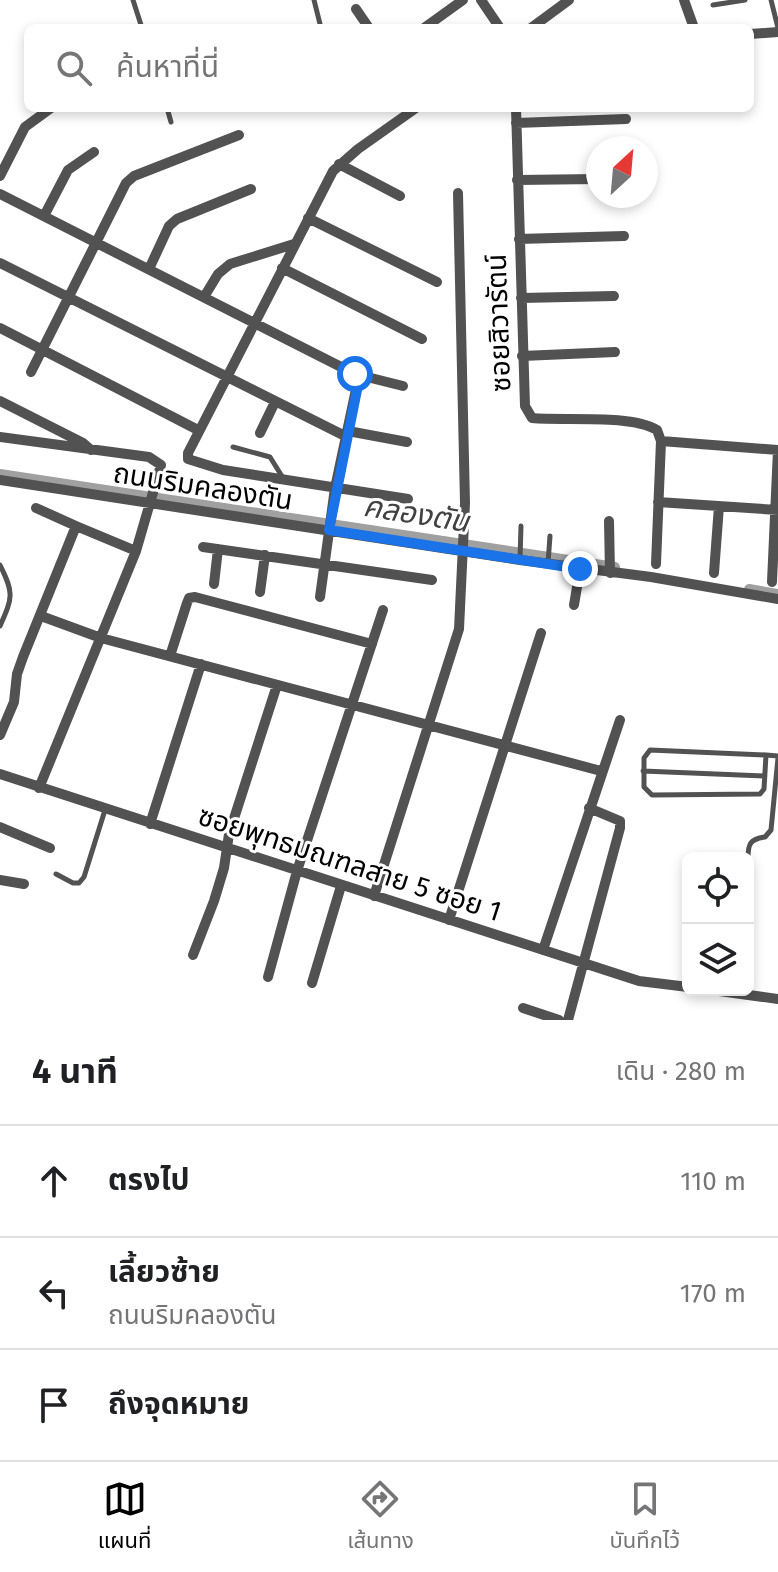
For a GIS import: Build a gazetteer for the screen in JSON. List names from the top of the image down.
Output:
{
  "streets": {
    "street": ["ซอยสิวารัตน์", "ถนนริมคลองตัน", "ซอยพุทธมณฑลสาย 5 ซอย 1"]
  },
  "water": ["คลองตัน"],
  "north": "top right",
  "page": {
    "search": "ค้นหาที่นี่",
    "heading": ["4 นาที", "เดิน · 280 m"],
    "list": [
      ["ตรงไป", "110 m"],
      ["เลี้ยวซ้าย", "ถนนริมคลองตัน", "170 m"],
      "ถึงจุดหมาย"
    ],
    "nav": ["แผนที่", "เส้นทาง", "บันทึกไว้"]
  }
}
